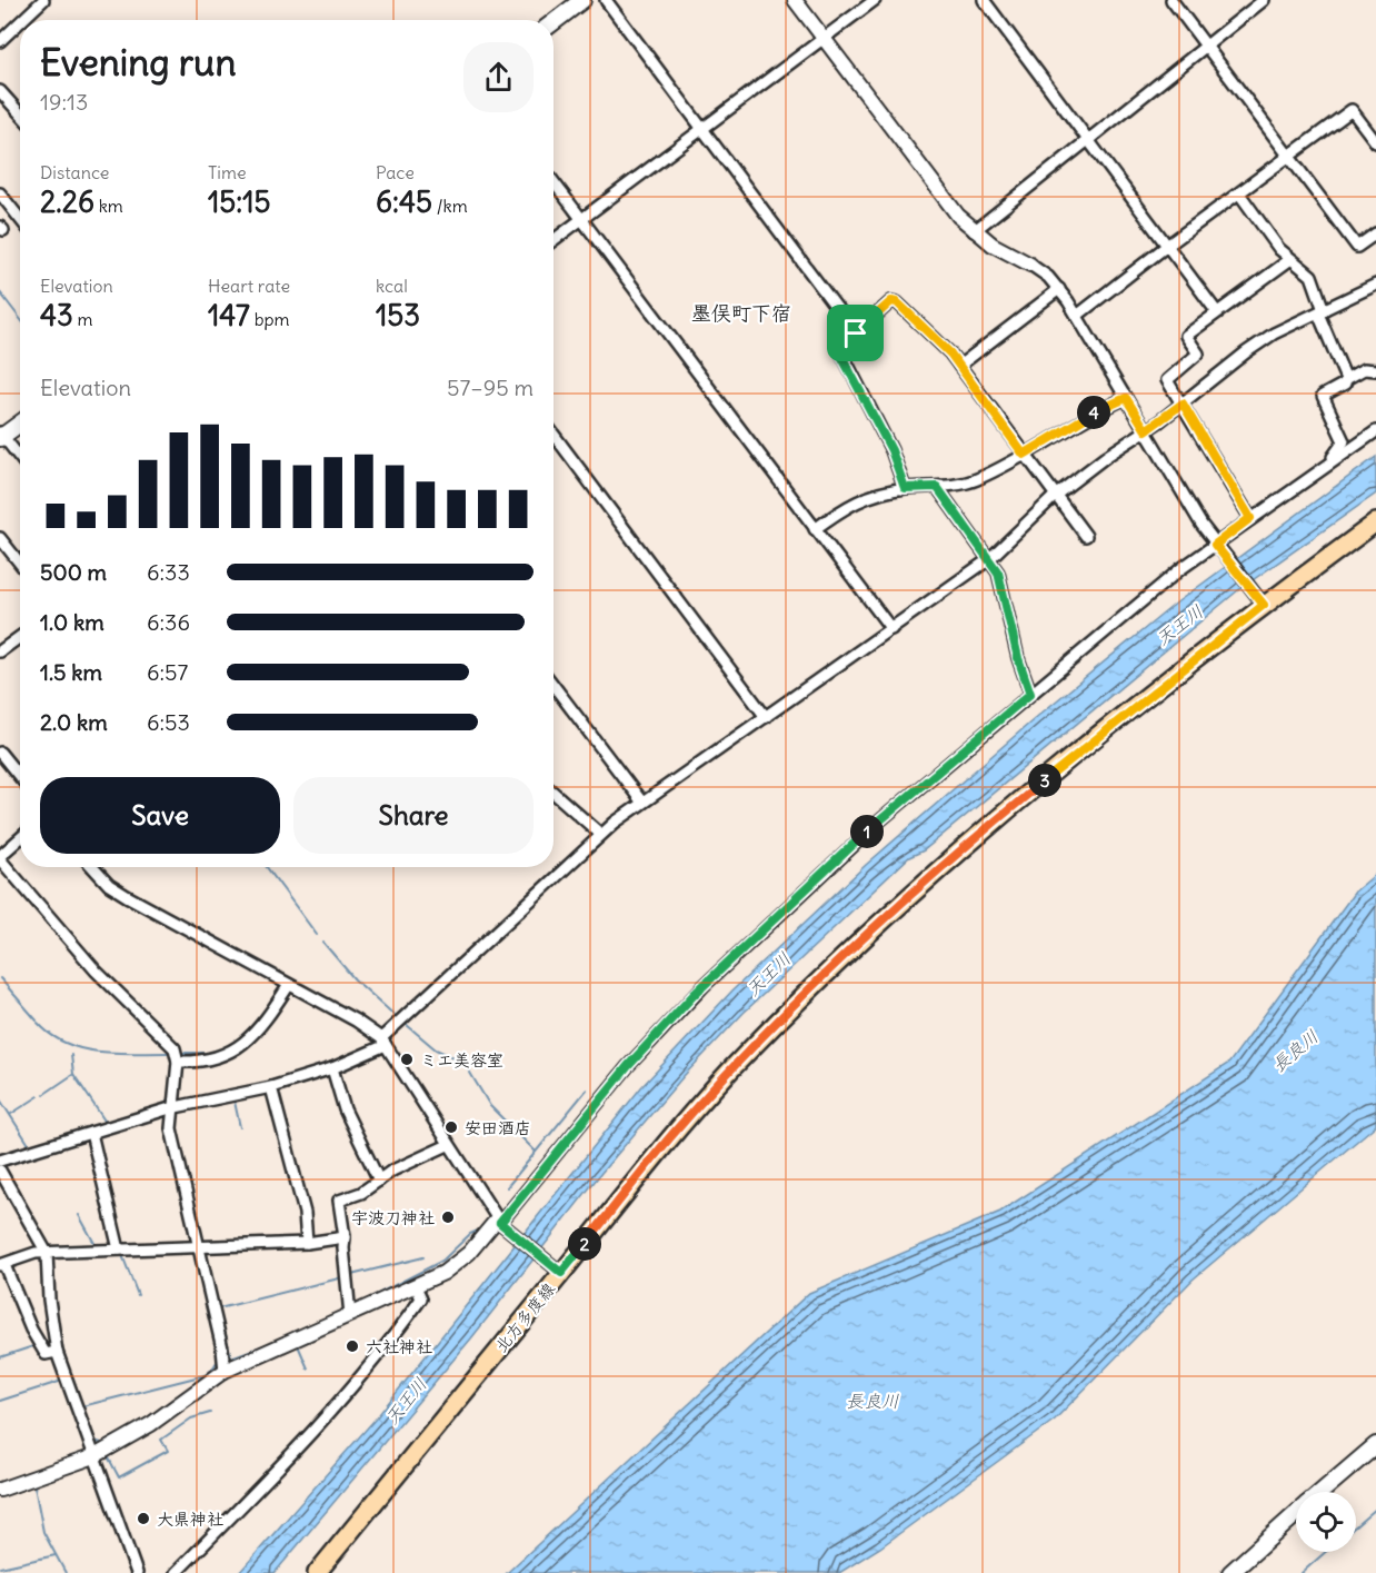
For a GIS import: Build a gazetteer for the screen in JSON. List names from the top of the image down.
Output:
{
  "streets": {
    "main road": ["北方多度線"]
  },
  "districts": ["墨俣町下宿"],
  "water": ["天王川", "長良川"],
  "places": [
    "ミエ美容室",
    "安田酒店",
    "宇波刀神社",
    "六社神社",
    "大県神社"
  ],
  "page": {
    "heading": ["Evening run", "19:13"],
    "stats": [
      ["Distance", "2.26 km"],
      ["Time", "15:15"],
      ["Pace", "6:45 /km"],
      ["Elevation", "43 m"],
      ["Heart rate", "147 bpm"],
      ["kcal", "153"]
    ],
    "chart": ["Elevation", "57–95 m"],
    "pins": [
      "4",
      "3",
      "1",
      "2"
    ],
    "list": [
      {
        "name": "500 m",
        "note": "6:33"
      },
      {
        "name": "1.0 km",
        "note": "6:36"
      },
      {
        "name": "1.5 km",
        "note": "6:57"
      },
      {
        "name": "2.0 km",
        "note": "6:53"
      }
    ],
    "buttons": ["Save", "Share"]
  }
}
